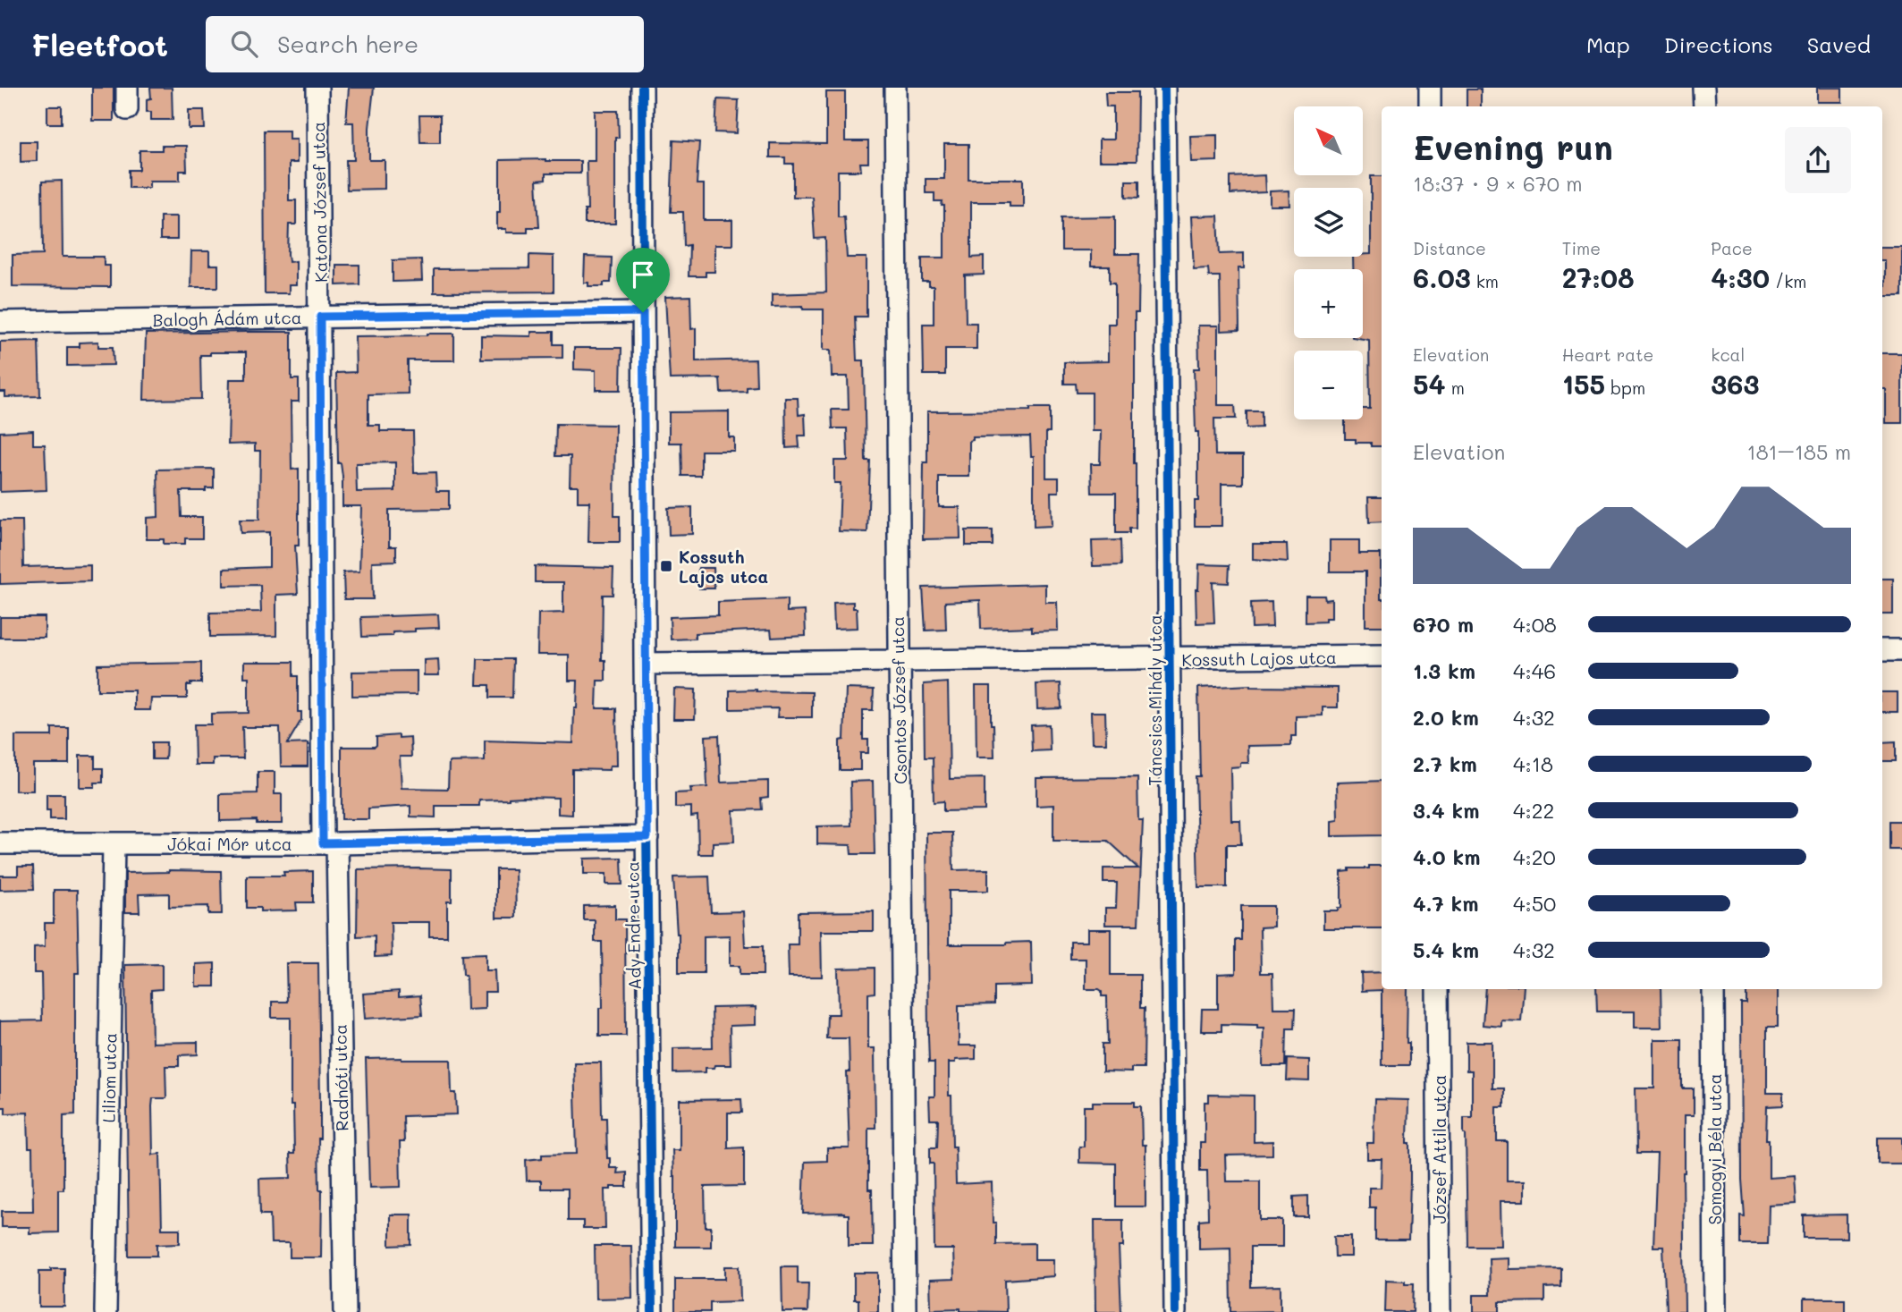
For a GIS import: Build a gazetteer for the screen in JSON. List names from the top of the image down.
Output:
{
  "streets": {
    "street": [
      "Katona József utca",
      "Balogh Ádám utca",
      "Kossuth Lajos utca",
      "Csontos József utca",
      "Táncsics Mihály utca",
      "Jókai Mór utca",
      "Ady Endre utca",
      "Liliom utca",
      "Radnóti utca",
      "József Attila utca",
      "Somogyi Béla utca"
    ]
  },
  "crossings": [
    ["Katona József utca", "Balogh Ádám utca"],
    ["Katona József utca", "Jókai Mór utca"],
    ["Katona József utca", "Radnóti utca"],
    ["Balogh Ádám utca", "Ady Endre utca"],
    ["Kossuth Lajos utca", "Csontos József utca"],
    ["Kossuth Lajos utca", "Táncsics Mihály utca"],
    ["Kossuth Lajos utca", "Ady Endre utca"],
    ["Jókai Mór utca", "Ady Endre utca"],
    ["Jókai Mór utca", "Liliom utca"],
    ["Jókai Mór utca", "Radnóti utca"]
  ],
  "places": {
    "transit": ["Kossuth Lajos utca"]
  },
  "north": "top left",
  "page": {
    "header": "Fleetfoot",
    "search": "Search here",
    "nav": ["Map", "Directions", "Saved"],
    "map_buttons": ["+", "−"],
    "heading": ["Evening run", "18:37 · 9 × 670 m"],
    "stats": [
      ["Distance", "6.03 km"],
      ["Time", "27:08"],
      ["Pace", "4:30 /km"],
      ["Elevation", "54 m"],
      ["Heart rate", "155 bpm"],
      ["kcal", "363"]
    ],
    "chart": ["Elevation", "181–185 m"],
    "list": [
      {
        "name": "670 m",
        "note": "4:08"
      },
      {
        "name": "1.3 km",
        "note": "4:46"
      },
      {
        "name": "2.0 km",
        "note": "4:32"
      },
      {
        "name": "2.7 km",
        "note": "4:18"
      },
      {
        "name": "3.4 km",
        "note": "4:22"
      },
      {
        "name": "4.0 km",
        "note": "4:20"
      },
      {
        "name": "4.7 km",
        "note": "4:50"
      },
      {
        "name": "5.4 km",
        "note": "4:32"
      }
    ]
  }
}
